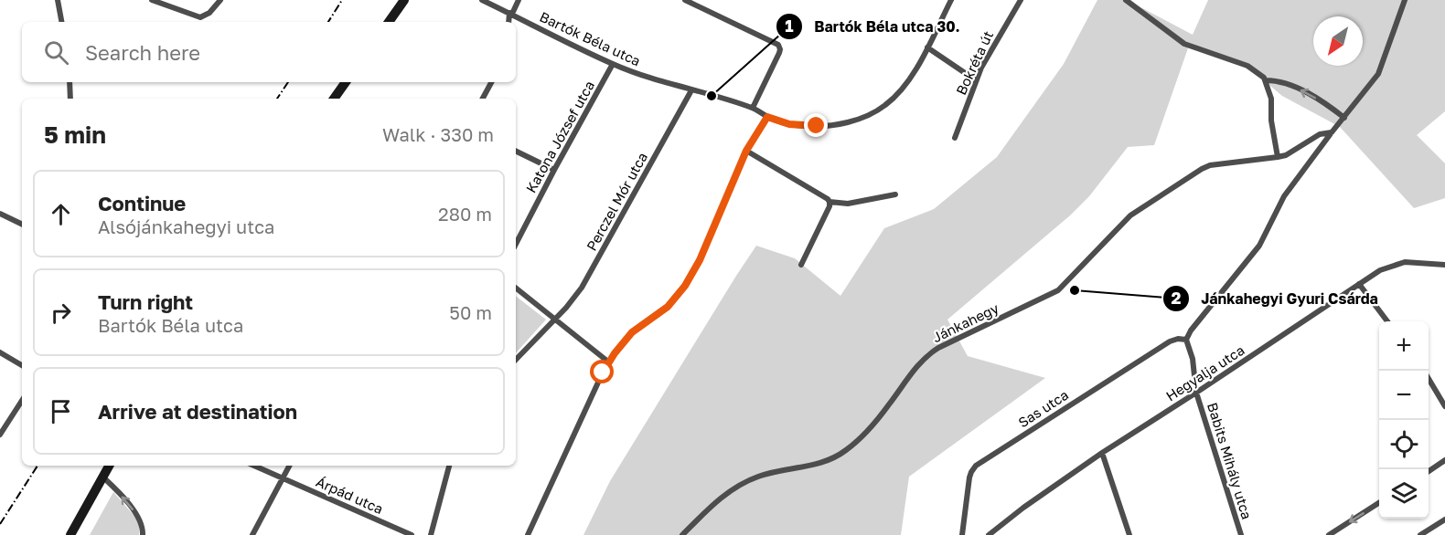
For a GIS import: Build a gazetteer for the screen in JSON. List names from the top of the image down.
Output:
{
  "streets": {
    "street": [
      "Bartók Béla utca",
      "Bokréta út",
      "Katona József utca",
      "Perczel Mór utca",
      "Jánkahegy",
      "Hegyalja utca",
      "Sas utca",
      "Babits Mihály utca",
      "Árpád utca"
    ]
  },
  "crossings": [
    ["Bartók Béla utca", "Katona József utca"],
    ["Bartók Béla utca", "Perczel Mór utca"],
    ["Hegyalja utca", "Babits Mihály utca"]
  ],
  "places": ["Bartók Béla utca 30.", "Jánkahegyi Gyuri Csárda"],
  "north": "bottom left",
  "page": {
    "search": "Search here",
    "heading": ["5 min", "Walk · 330 m"],
    "list": [
      ["Continue", "Alsójánkahegyi utca", "280 m"],
      ["Turn right", "Bartók Béla utca", "50 m"],
      "Arrive at destination"
    ],
    "map_buttons": ["+", "−"]
  }
}
